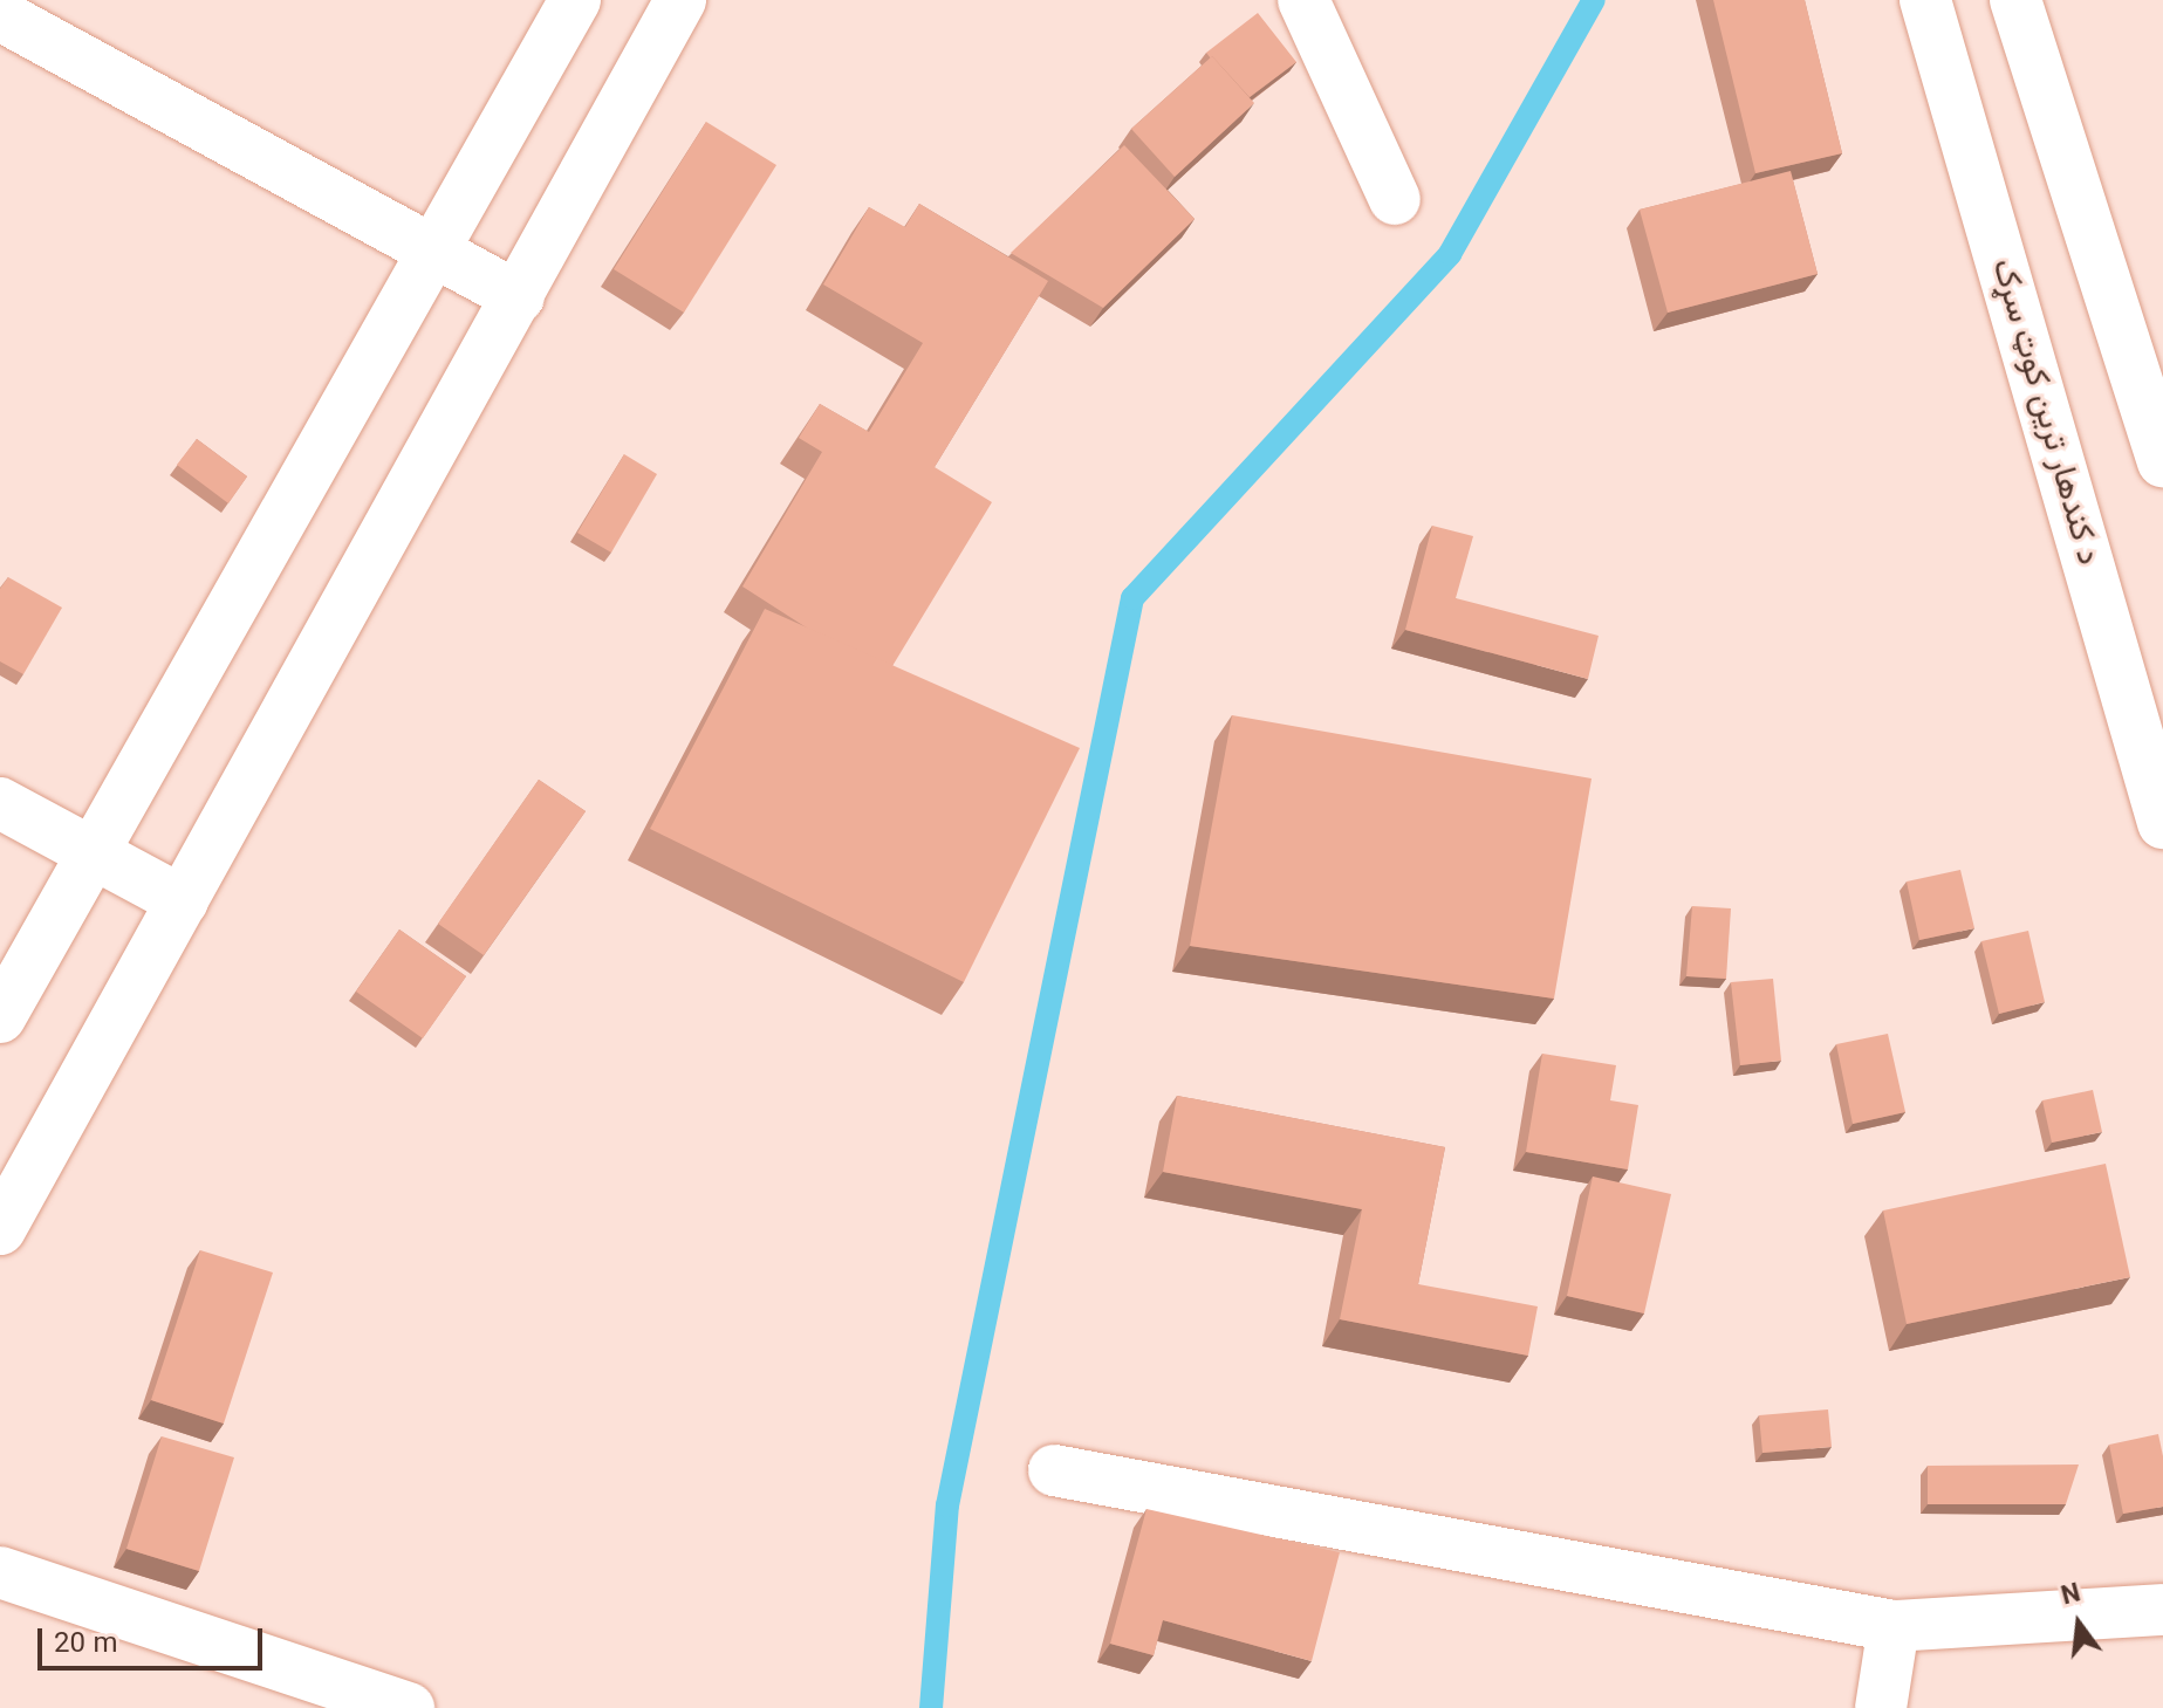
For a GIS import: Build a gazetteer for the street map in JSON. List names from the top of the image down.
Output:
{
  "streets": {
    "street": ["د کندهار ترين کوټ سړک"]
  },
  "scale_bar": "20 m",
  "north": "top"
}
